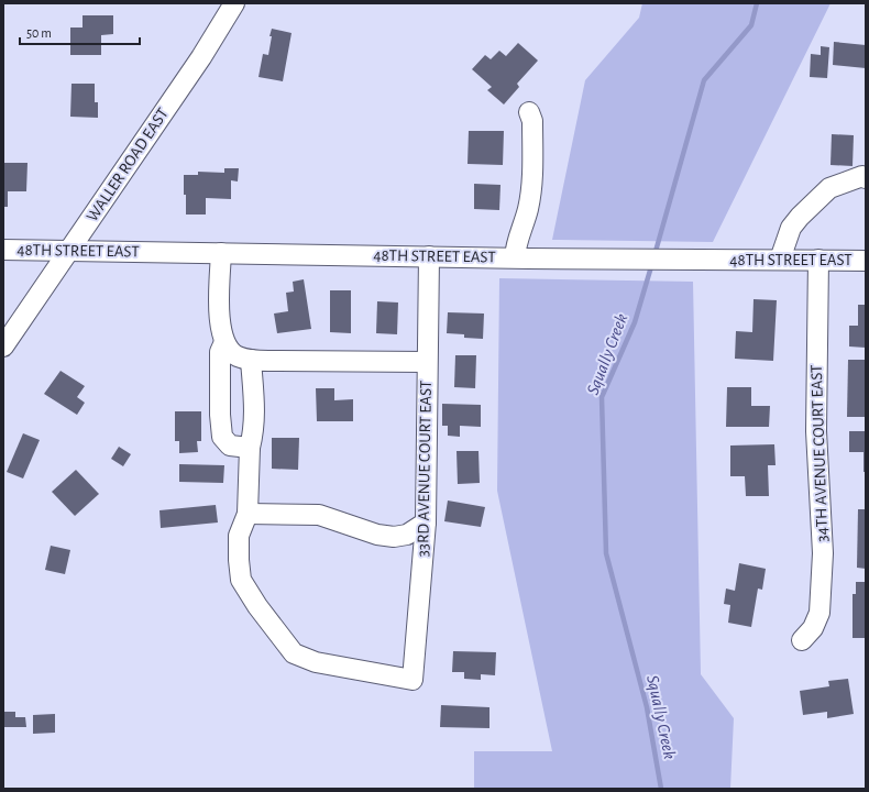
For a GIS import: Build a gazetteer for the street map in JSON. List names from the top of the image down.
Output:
{
  "streets": {
    "street": [
      "WALLER ROAD EAST",
      "48TH STREET EAST",
      "34TH AVENUE COURT EAST",
      "33RD AVENUE COURT EAST"
    ]
  },
  "crossings": [
    ["WALLER ROAD EAST", "48TH STREET EAST"],
    ["48TH STREET EAST", "34TH AVENUE COURT EAST"],
    ["48TH STREET EAST", "33RD AVENUE COURT EAST"]
  ],
  "water": ["Squally Creek"],
  "scale_bar": "50 m"
}
